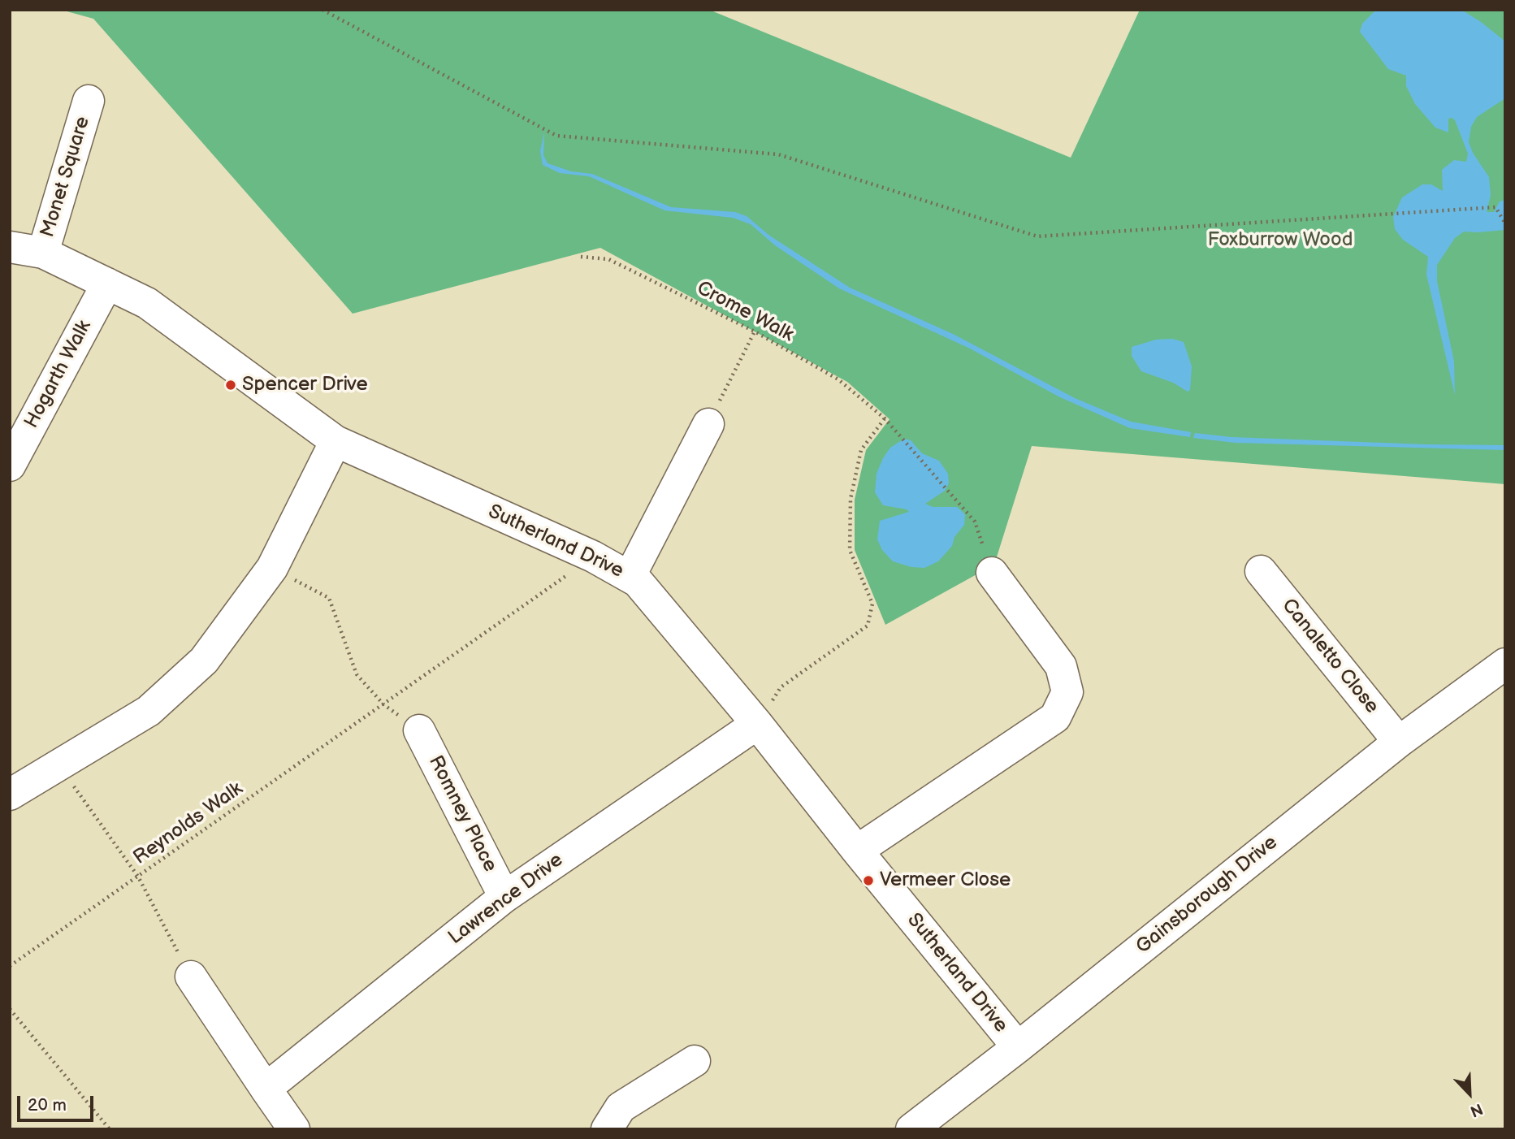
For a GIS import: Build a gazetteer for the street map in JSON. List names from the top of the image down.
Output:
{
  "streets": {
    "street": [
      "Monet Square",
      "Hogarth Walk",
      "Sutherland Drive",
      "Canaletto Close",
      "Romney Place",
      "Gainsborough Drive",
      "Lawrence Drive"
    ],
    "path": ["Crome Walk", "Reynolds Walk"]
  },
  "crossings": [
    ["Monet Square", "Sutherland Drive"],
    ["Hogarth Walk", "Sutherland Drive"],
    ["Sutherland Drive", "Reynolds Walk"],
    ["Sutherland Drive", "Gainsborough Drive"],
    ["Sutherland Drive", "Lawrence Drive"],
    ["Canaletto Close", "Gainsborough Drive"],
    ["Romney Place", "Lawrence Drive"]
  ],
  "parks": ["Foxburrow Wood"],
  "places": ["Spencer Drive", "Vermeer Close"],
  "scale_bar": "20 m",
  "north": "bottom right"
}
